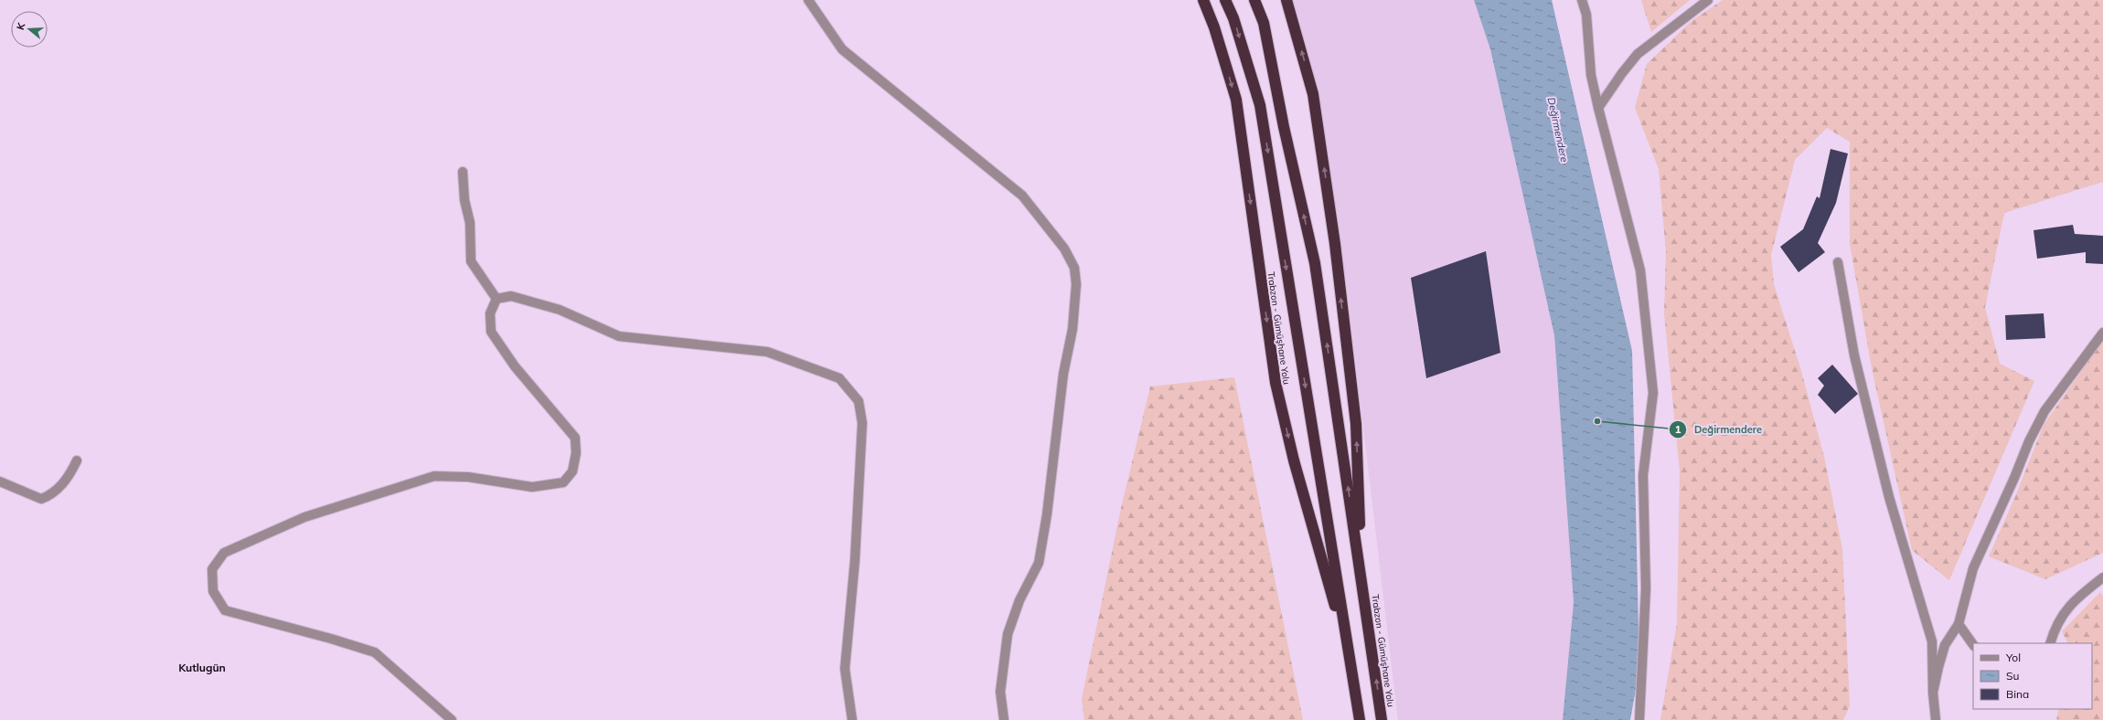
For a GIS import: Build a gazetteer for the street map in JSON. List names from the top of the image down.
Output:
{
  "streets": {
    "highway": ["Trabzon - Gümüşhane Yolu"]
  },
  "districts": ["Kutlugün"],
  "water": ["Değirmendere"],
  "places": ["Değirmendere"],
  "legend": ["Yol", "Su", "Bina"],
  "north": "left"
}
